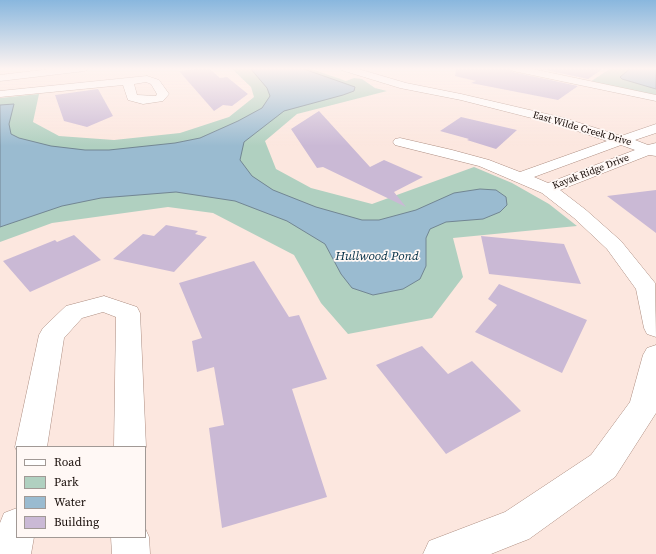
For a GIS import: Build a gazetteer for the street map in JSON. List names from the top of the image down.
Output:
{
  "streets": {
    "street": ["East Wilde Creek Drive", "Kayak Ridge Drive"]
  },
  "crossings": [
    ["East Wilde Creek Drive", "Kayak Ridge Drive"]
  ],
  "water": ["Hullwood Pond"],
  "legend": [
    "Road",
    "Park",
    "Water",
    "Building"
  ]
}
